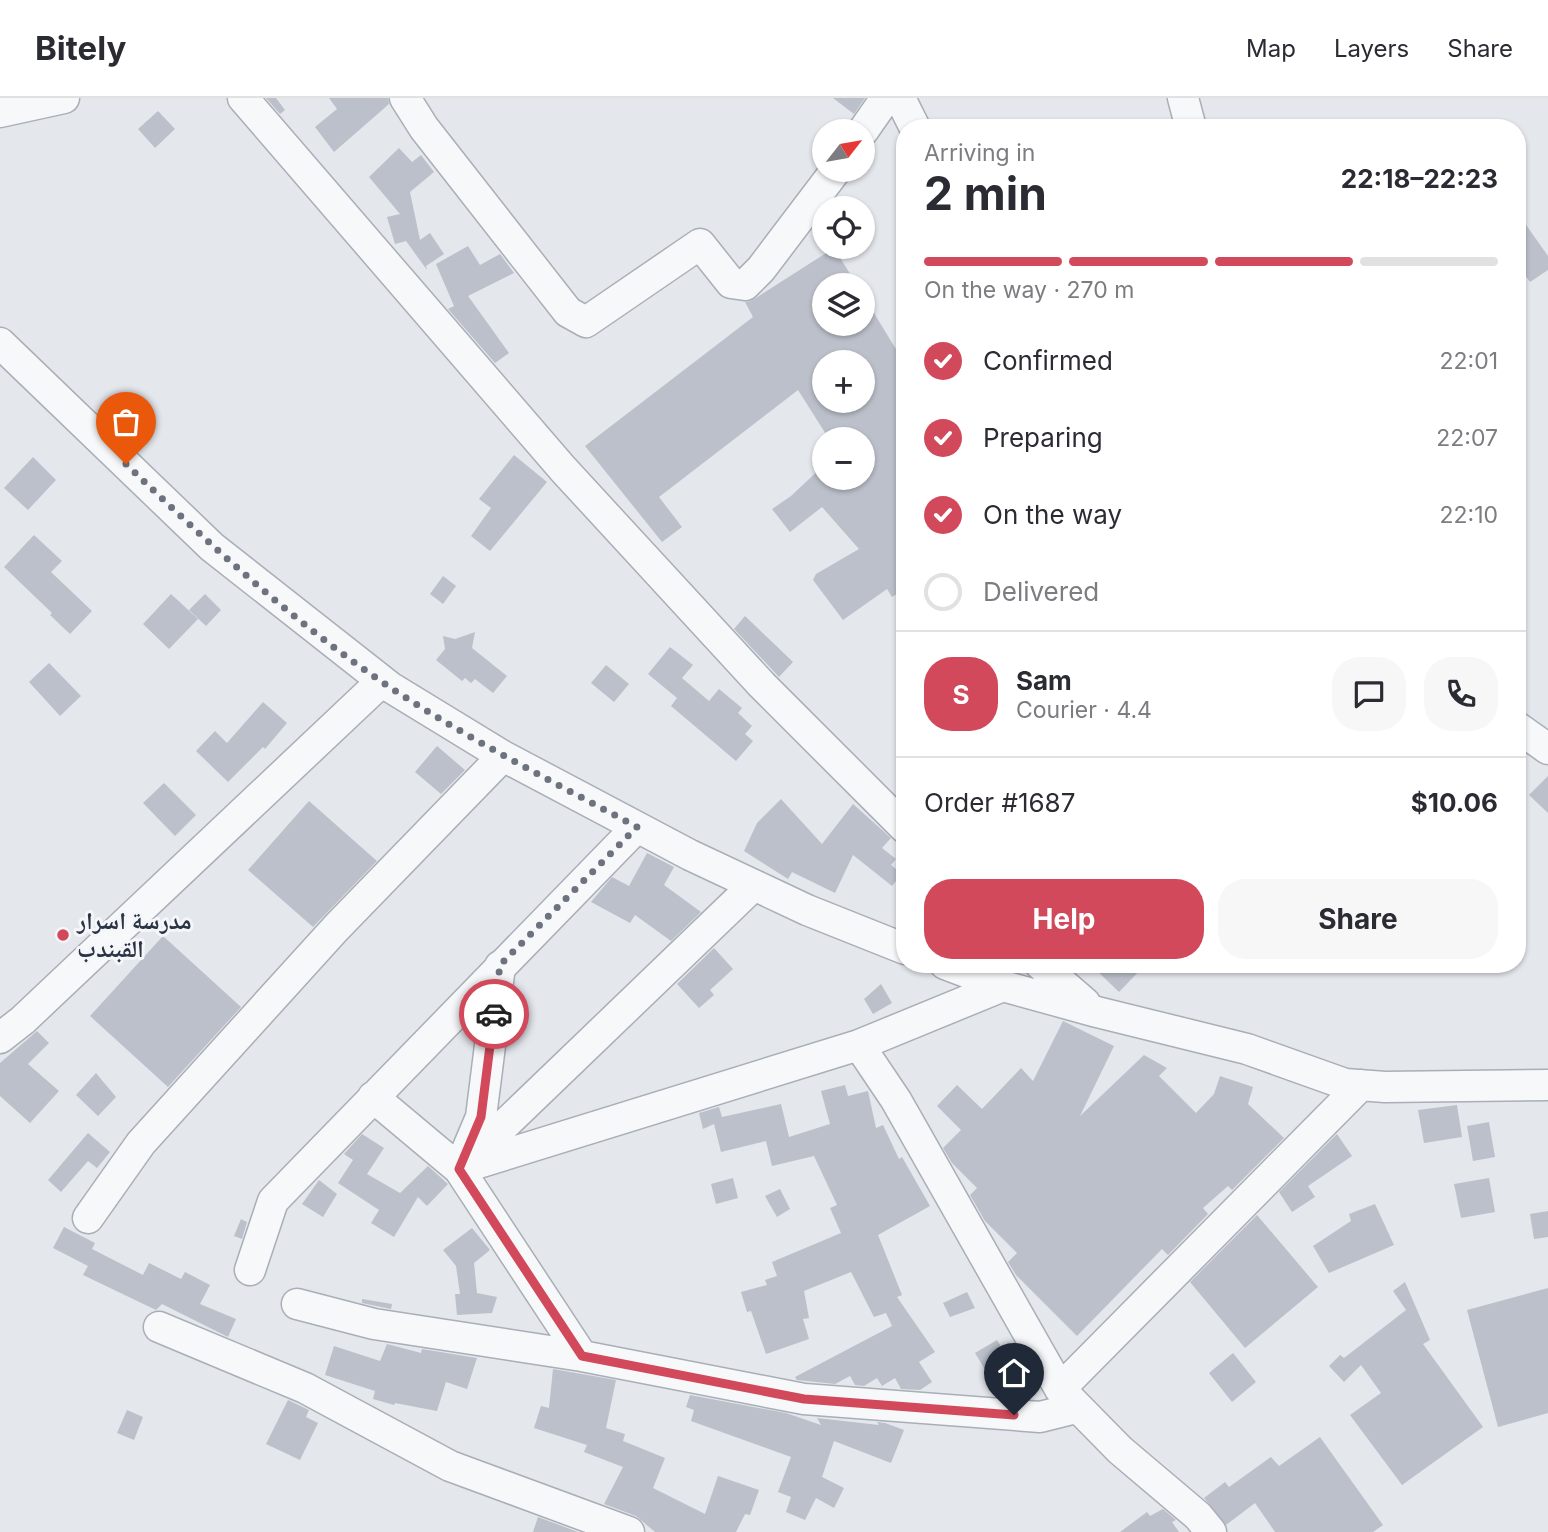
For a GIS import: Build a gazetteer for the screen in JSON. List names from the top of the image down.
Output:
{
  "places": ["مدرسة اسرار القبندب"],
  "north": "top right",
  "page": {
    "header": "Bitely",
    "nav": ["Map", "Layers", "Share"],
    "map_buttons": ["+", "−"],
    "heading": ["2 min", "Arriving in", "22:18–22:23"],
    "panel": [
      "Sam",
      "Courier · 4.4",
      "Order #1687",
      "$10.06"
    ],
    "bar": "On the way · 270 m",
    "list": [
      ["Confirmed", "22:01"],
      ["Preparing", "22:07"],
      ["On the way", "22:10"],
      "Delivered"
    ],
    "round": "S",
    "buttons": ["Help", "Share"]
  }
}
